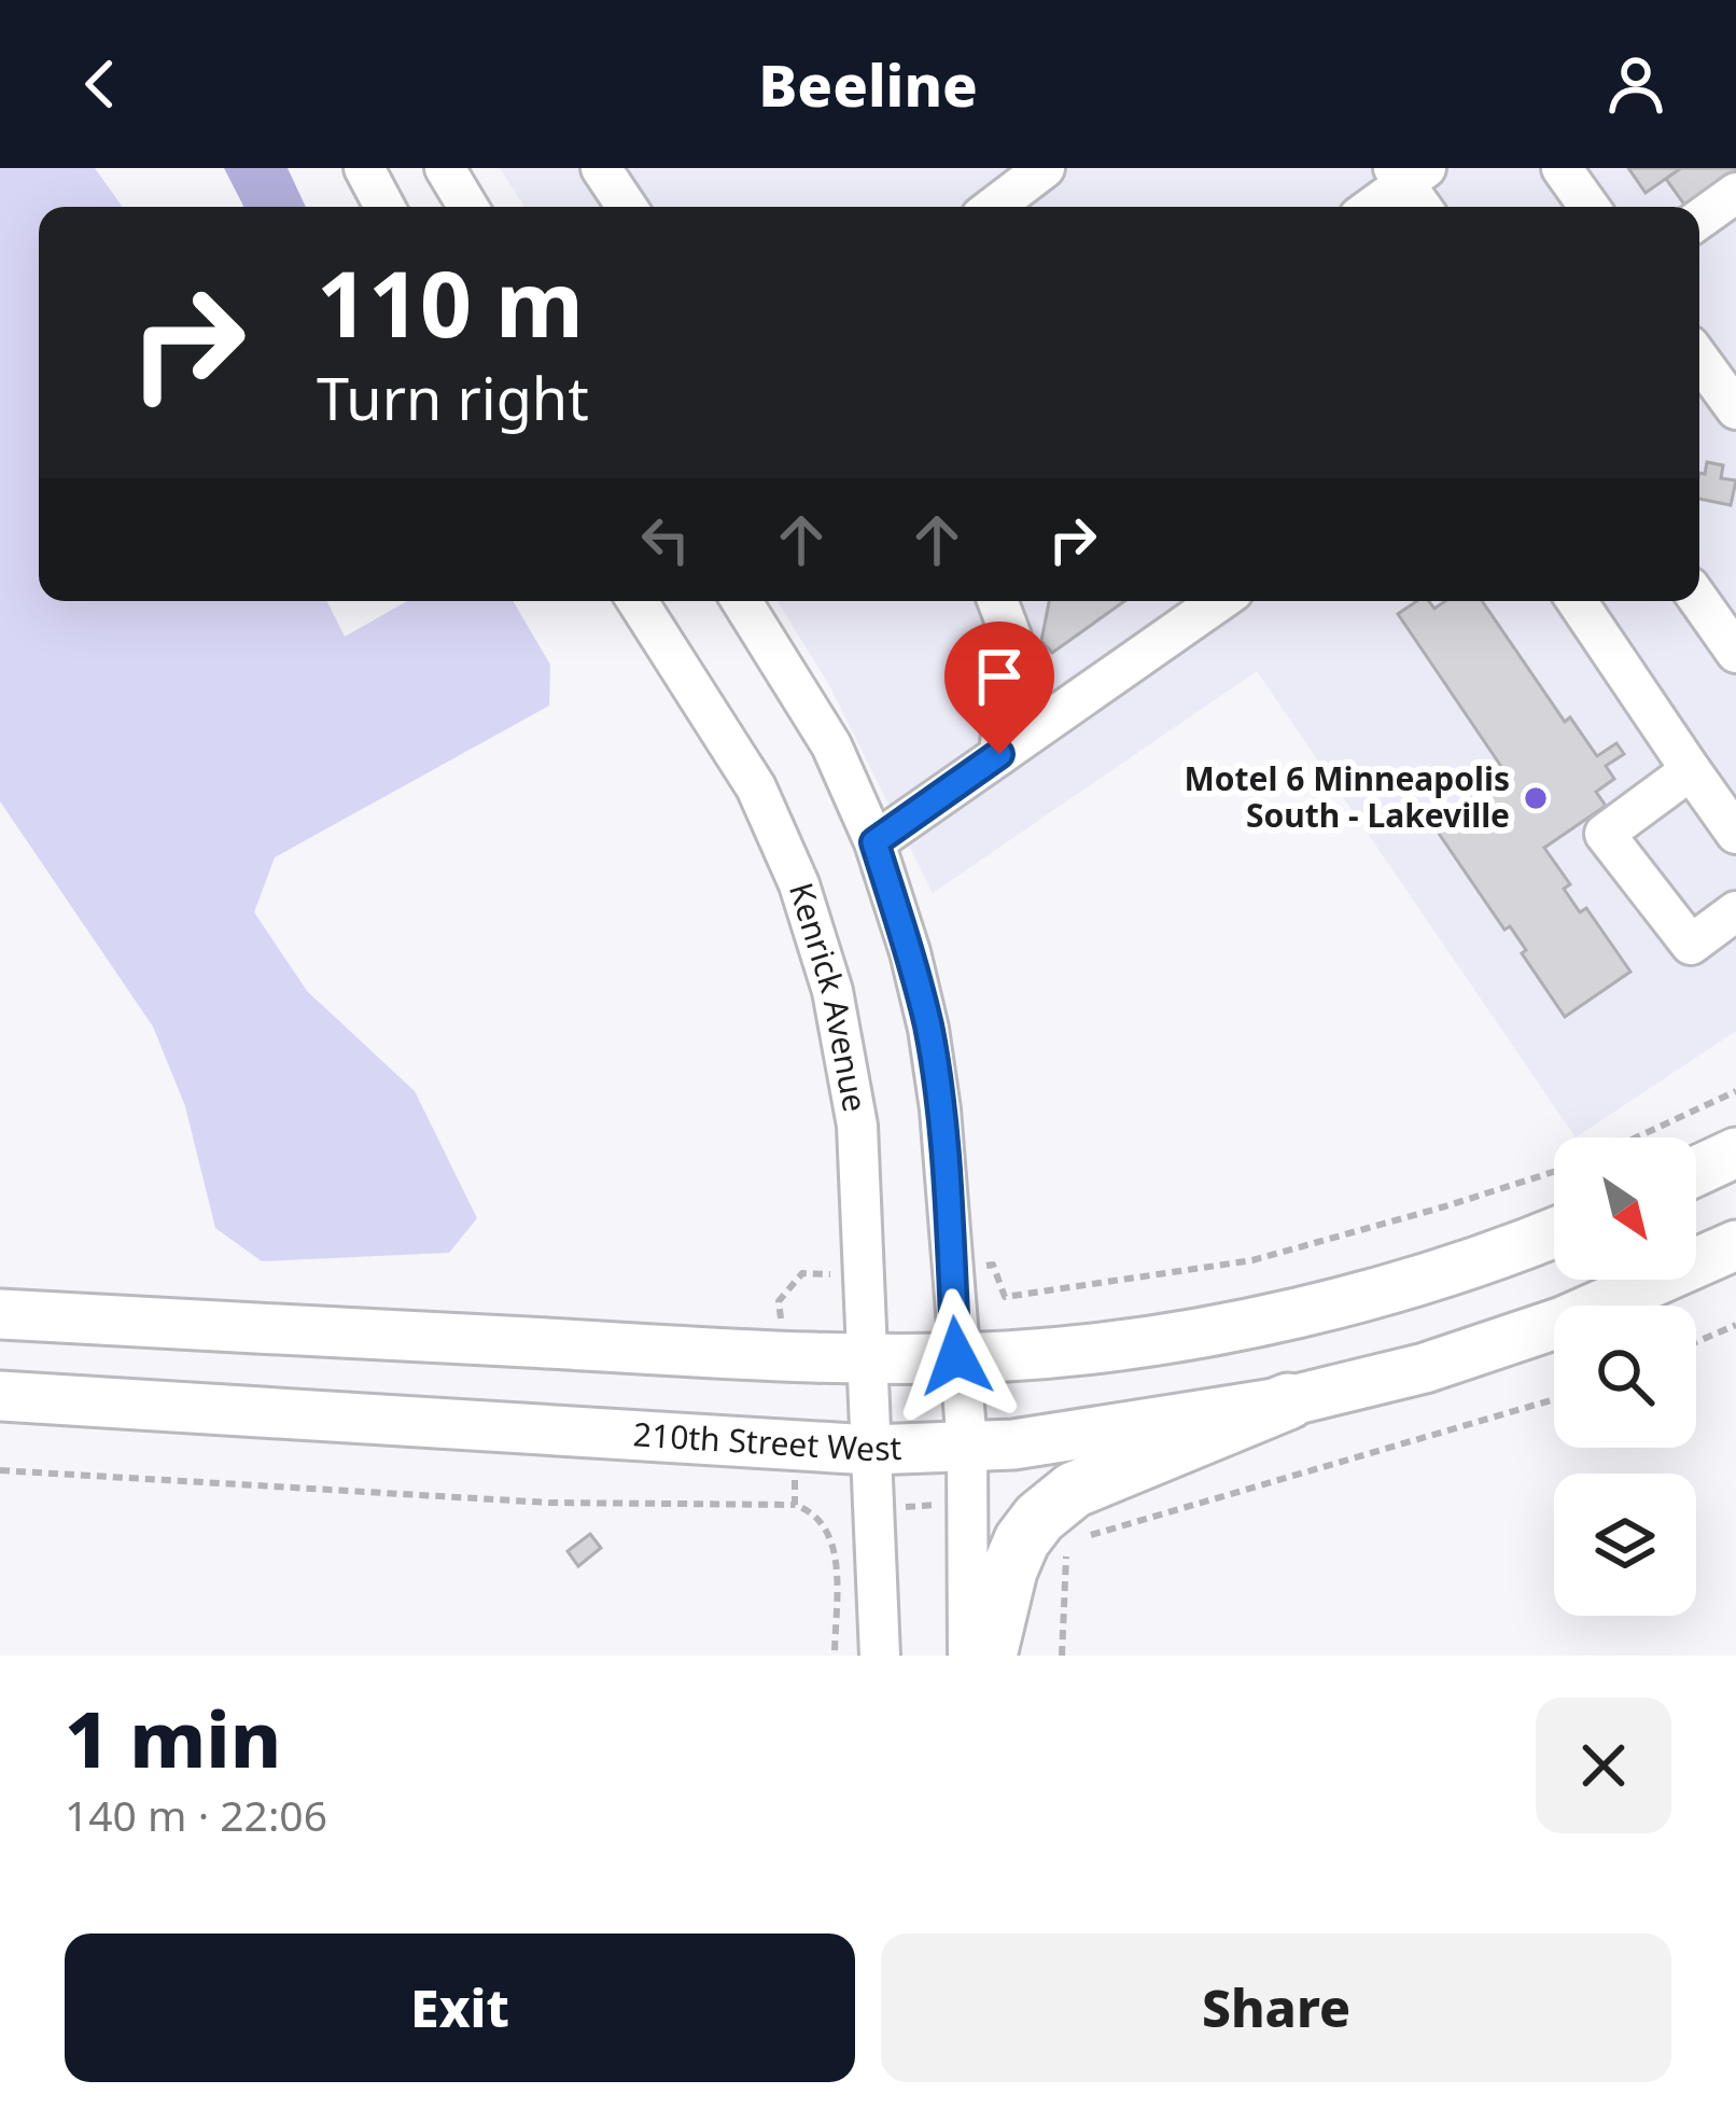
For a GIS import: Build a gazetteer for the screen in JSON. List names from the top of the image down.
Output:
{
  "streets": {
    "main road": ["210th Street West"],
    "street": ["Kenrick Avenue"]
  },
  "crossings": [
    ["Kenrick Avenue", "210th Street West"]
  ],
  "places": ["Motel 6 Minneapolis South - Lakeville"],
  "north": "bottom right",
  "page": {
    "header": "Beeline",
    "turn": ["110 m", "Turn right"],
    "heading": ["1 min", "140 m · 22:06"],
    "buttons": ["Exit", "Share"]
  }
}
